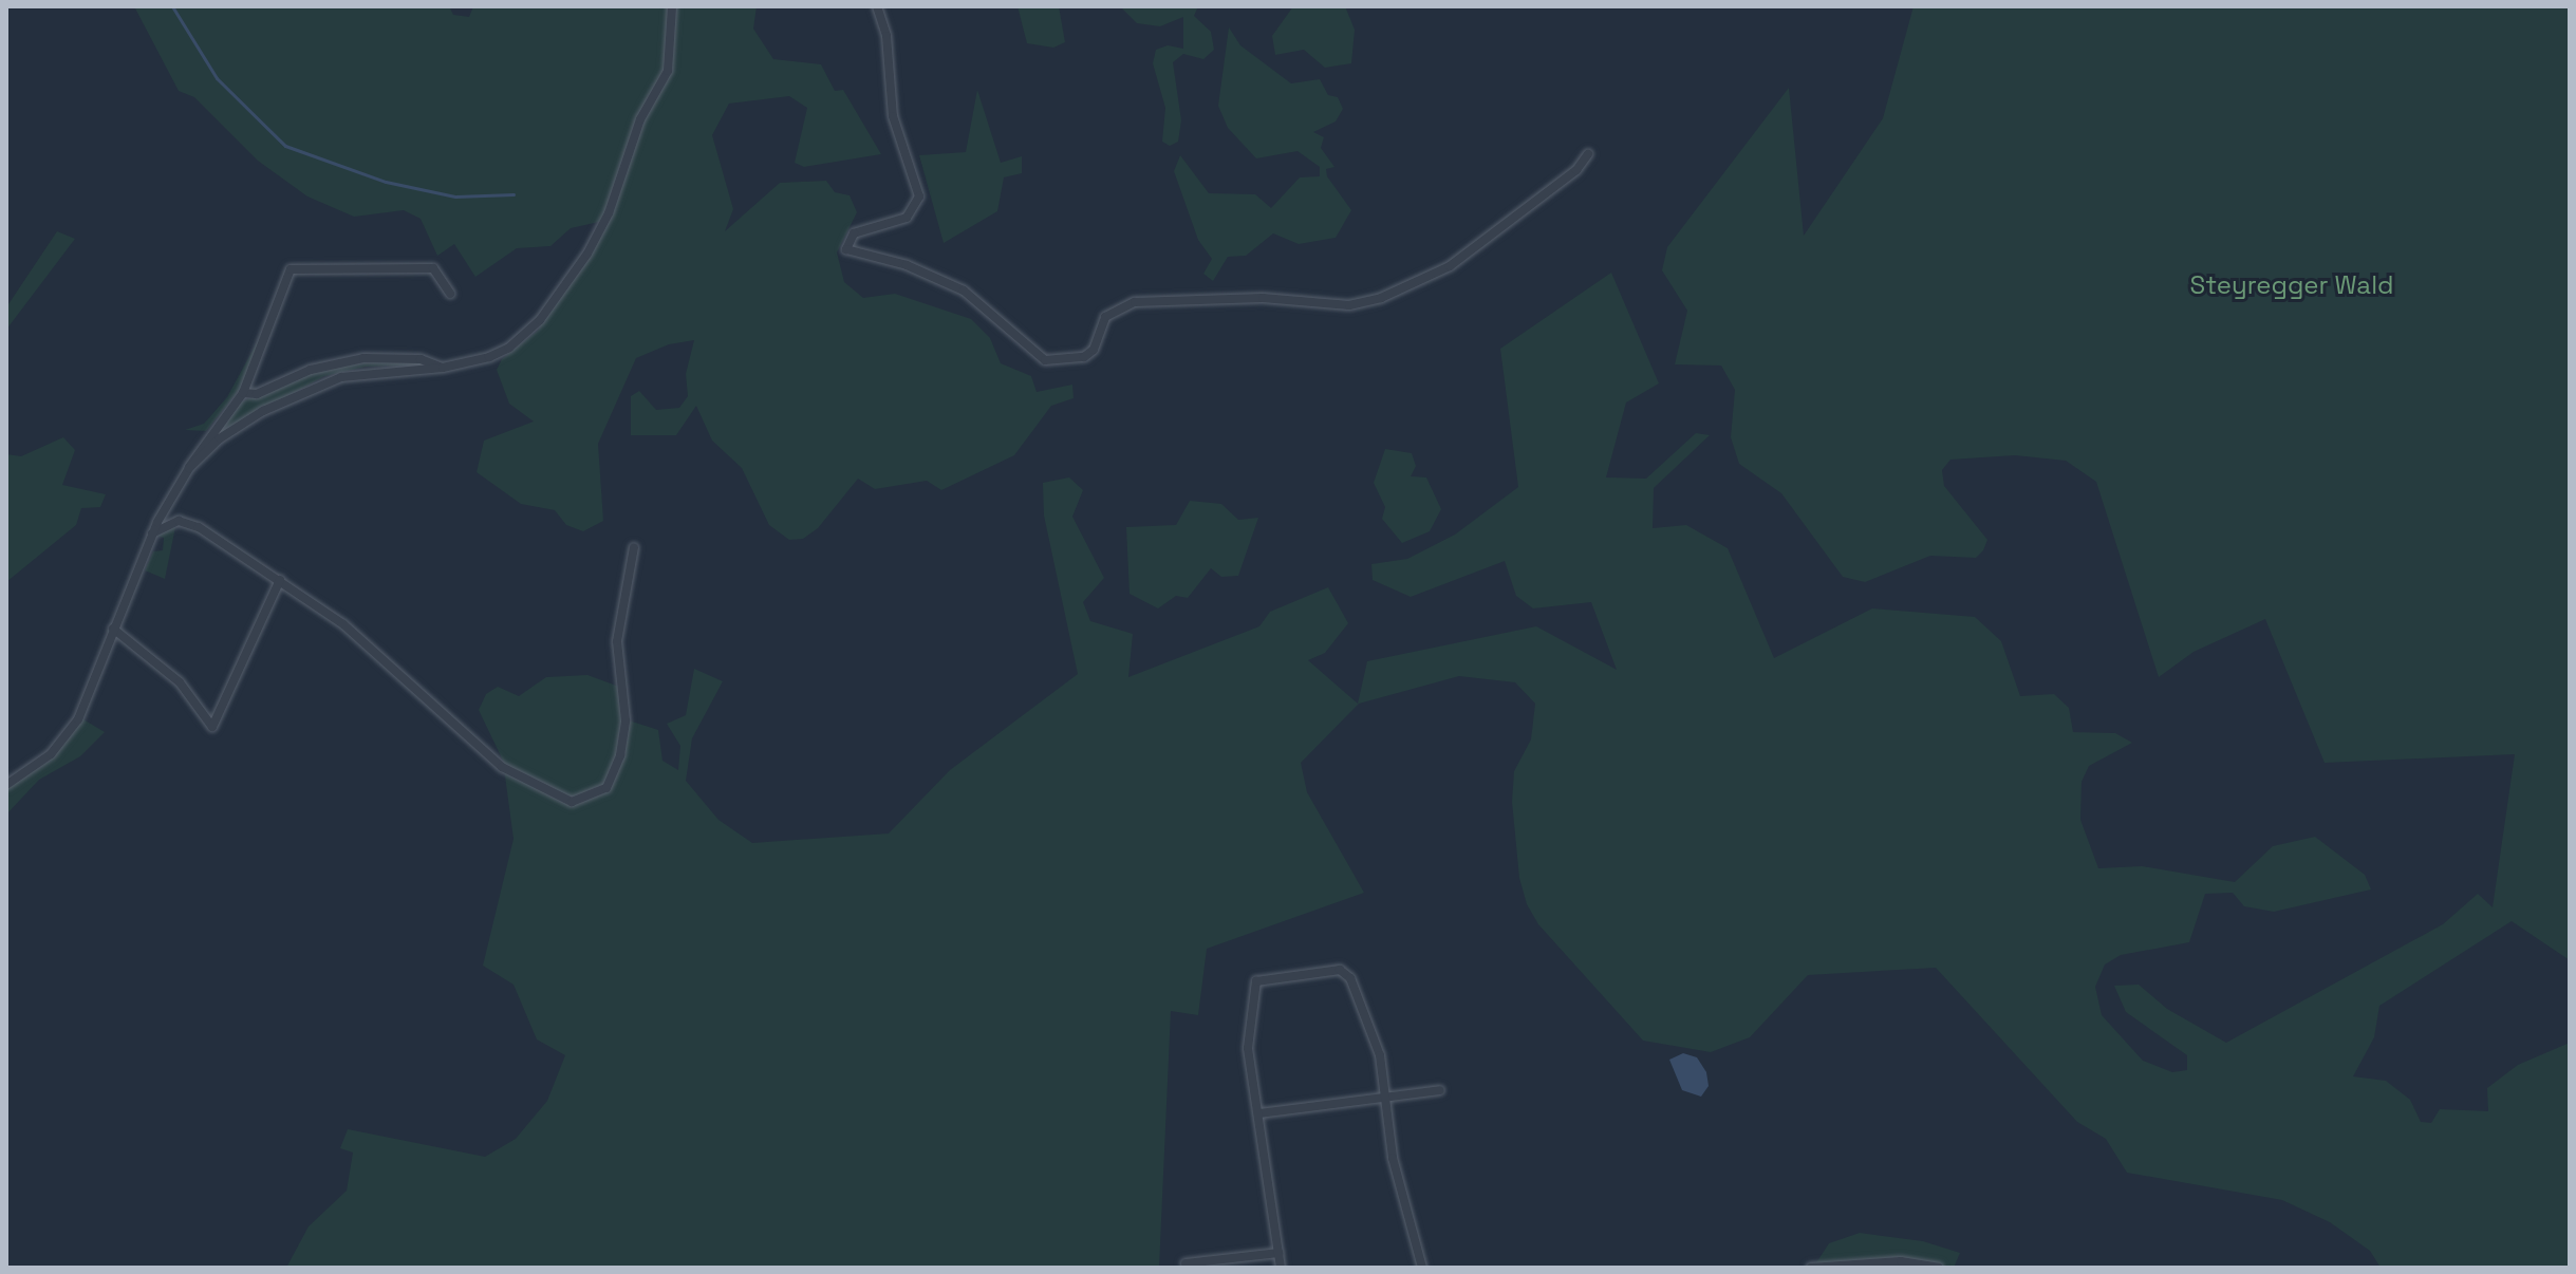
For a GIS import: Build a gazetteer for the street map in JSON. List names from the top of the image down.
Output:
{
  "parks": ["Steyregger Wald"]
}
